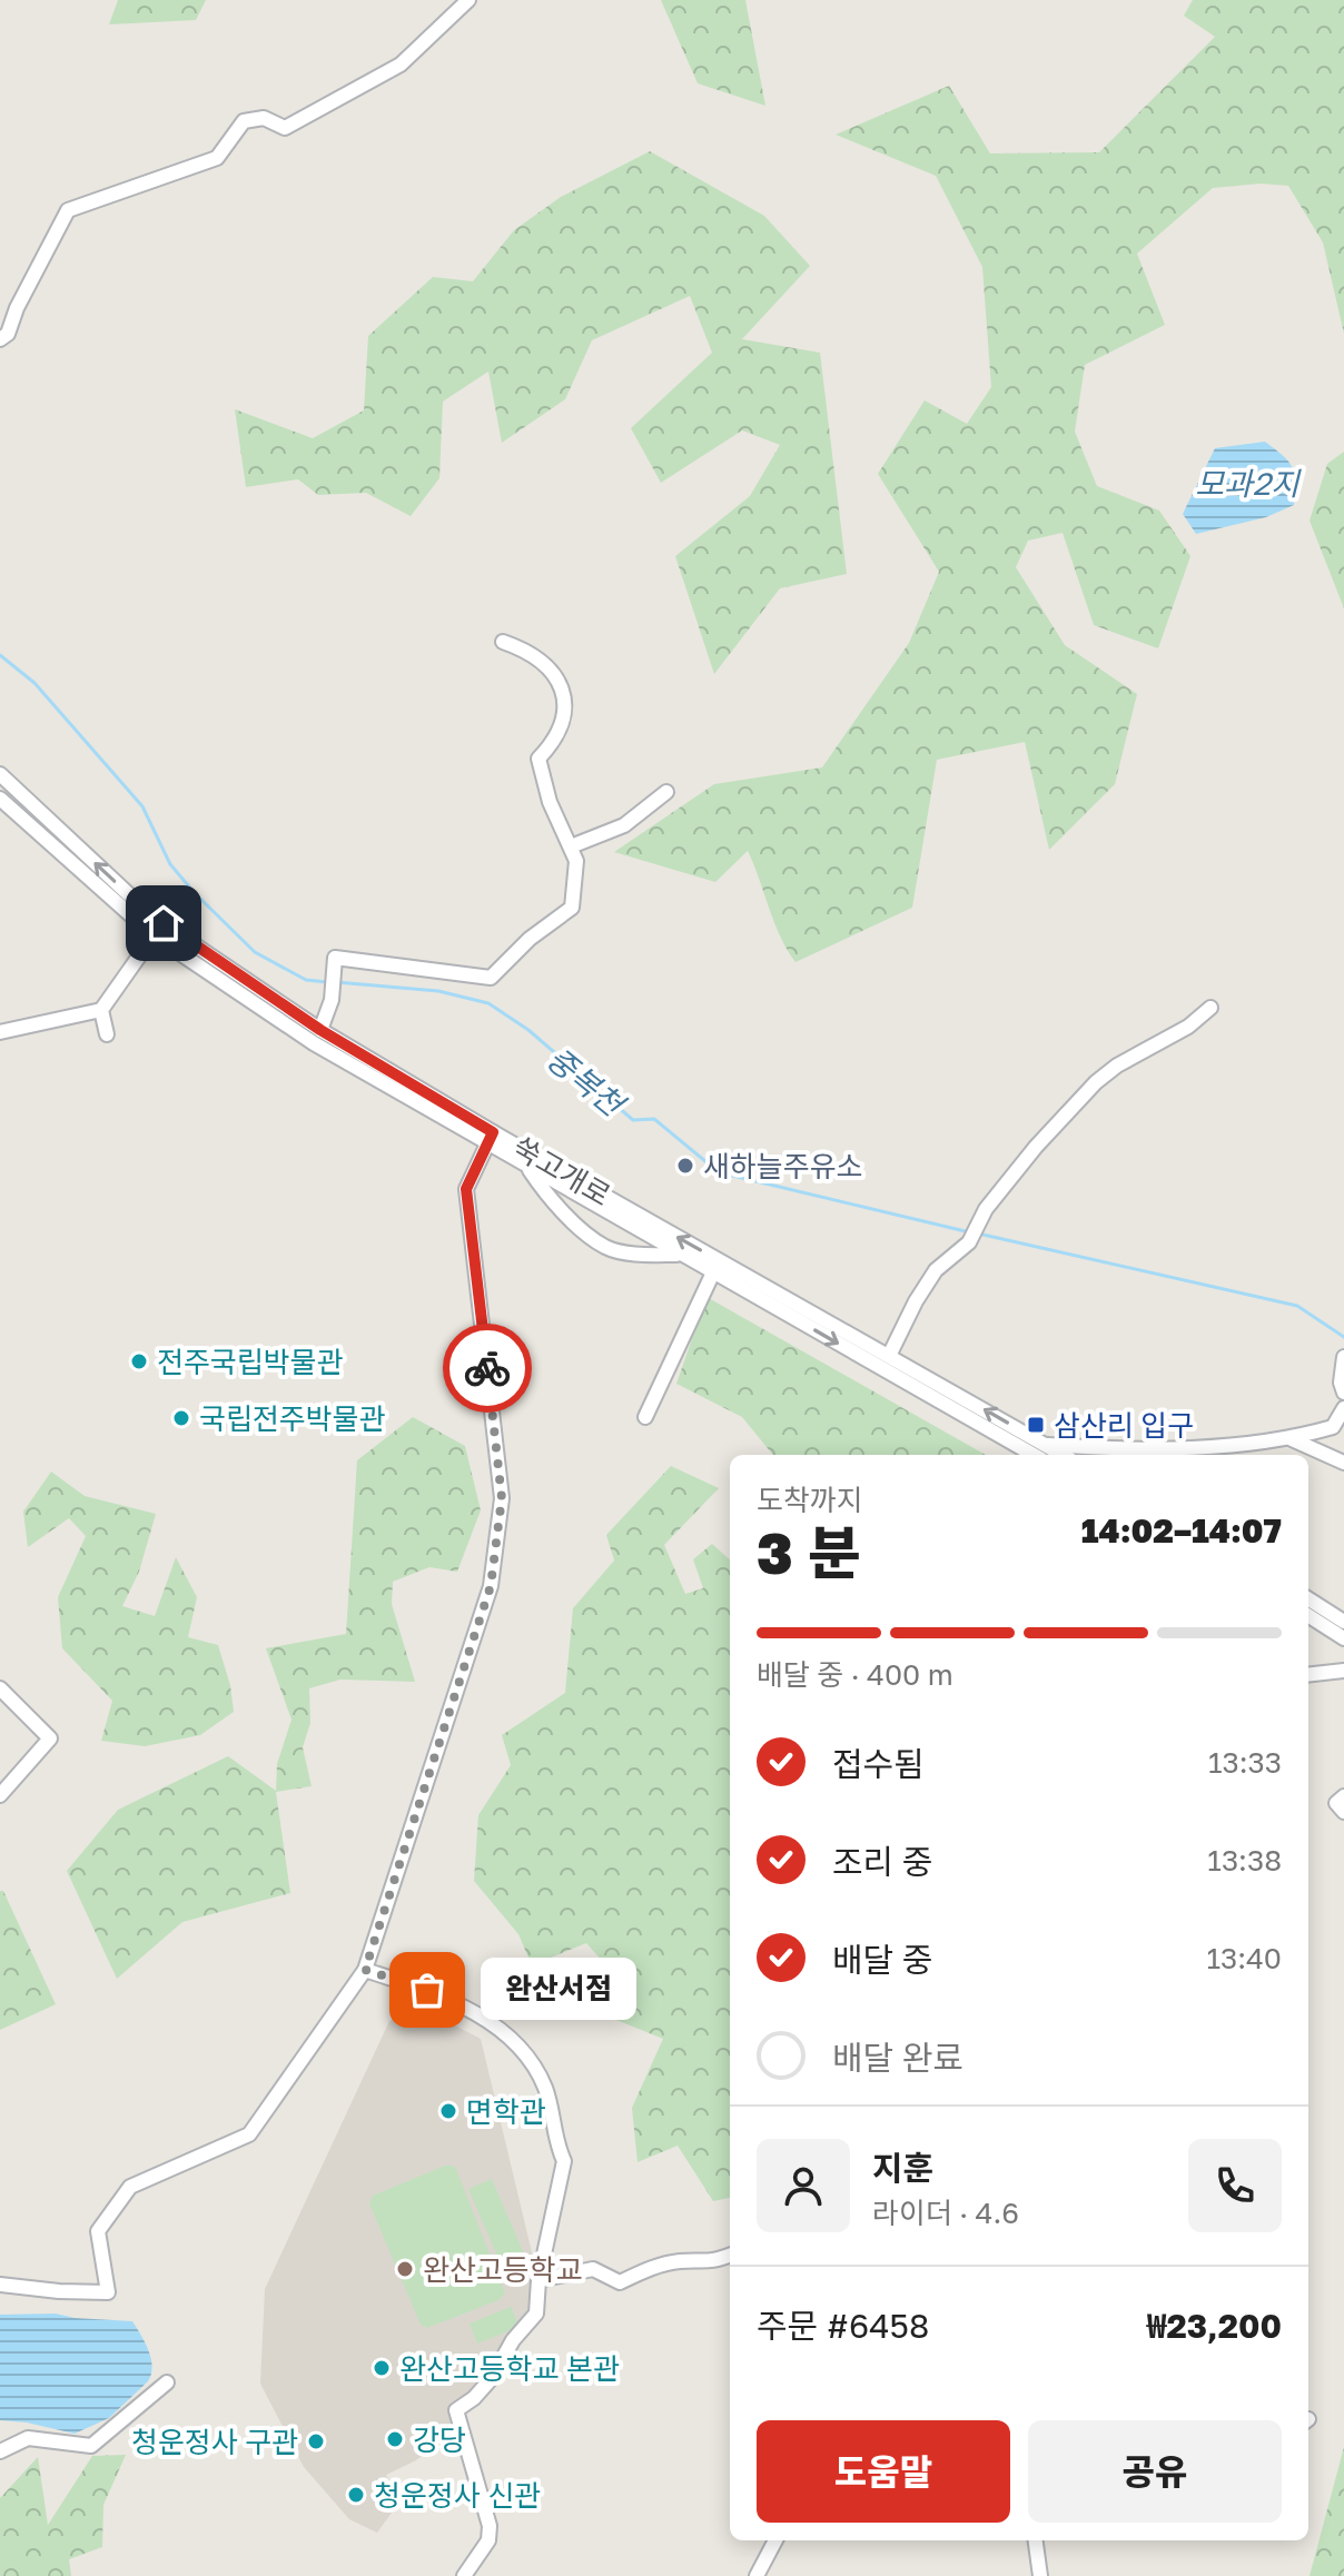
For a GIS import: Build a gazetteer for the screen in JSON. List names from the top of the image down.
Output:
{
  "streets": {
    "street": ["쑥고개로"]
  },
  "water": ["모과2지", "중복천"],
  "places": {
    "other": [
      "새하늘주유소",
      "전주국립박물관",
      "국립전주박물관",
      "완산서점",
      "면학관",
      "완산고등학교",
      "완산고등학교 본관",
      "강당",
      "청운정사 구관",
      "청운정사 신관"
    ],
    "transit": ["삼산리 입구"]
  },
  "page": {
    "heading": ["3 분", "도착까지", "14:02–14:07"],
    "panel": [
      "지훈",
      "라이더 · 4.6",
      "주문 #6458",
      "₩23,200"
    ],
    "bar": "배달 중 · 400 m",
    "list": [
      ["접수됨", "13:33"],
      ["조리 중", "13:38"],
      ["배달 중", "13:40"],
      "배달 완료"
    ],
    "bubble": "완산서점",
    "buttons": ["도움말", "공유"]
  }
}
